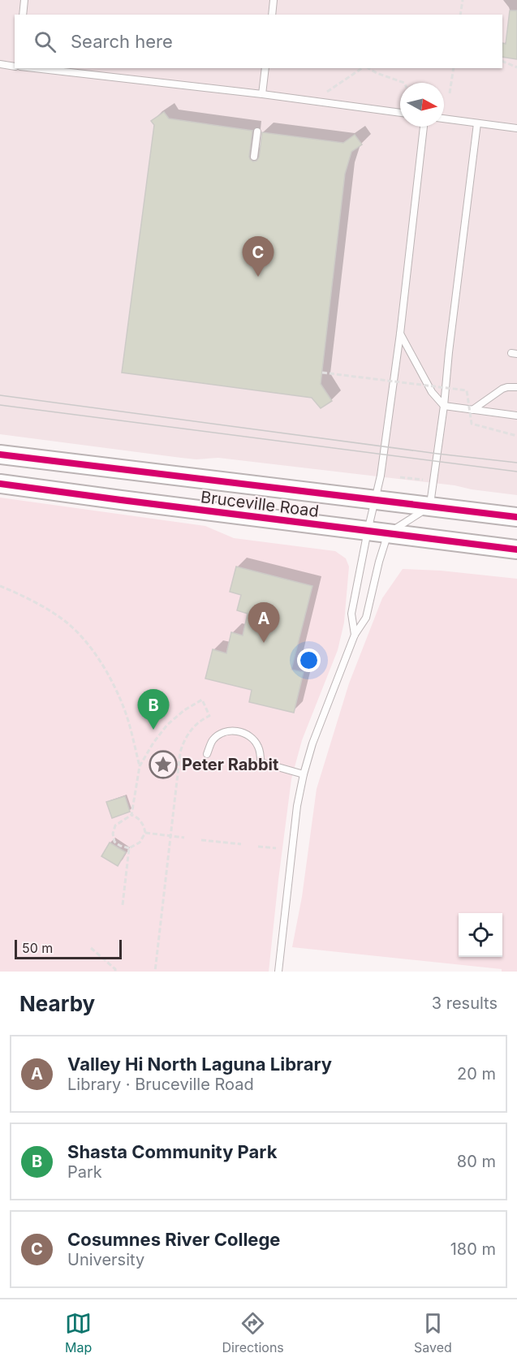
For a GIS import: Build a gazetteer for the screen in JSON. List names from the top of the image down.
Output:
{
  "streets": {
    "main road": ["Bruceville Road"]
  },
  "places": {
    "place": ["Peter Rabbit"]
  },
  "scale_bar": "50 m",
  "north": "right",
  "page": {
    "search": "Search here",
    "pins": ["C", "A", "B"],
    "scale": "50 m",
    "heading": ["Nearby", "3 results"],
    "list": [
      {
        "mark": "A",
        "name": "Valley Hi North Laguna Library",
        "note": "Library · Bruceville Road",
        "value": "20 m"
      },
      {
        "mark": "B",
        "name": "Shasta Community Park",
        "note": "Park",
        "value": "80 m"
      },
      {
        "mark": "C",
        "name": "Cosumnes River College",
        "note": "University",
        "value": "180 m"
      }
    ],
    "nav": ["Map", "Directions", "Saved"]
  }
}
